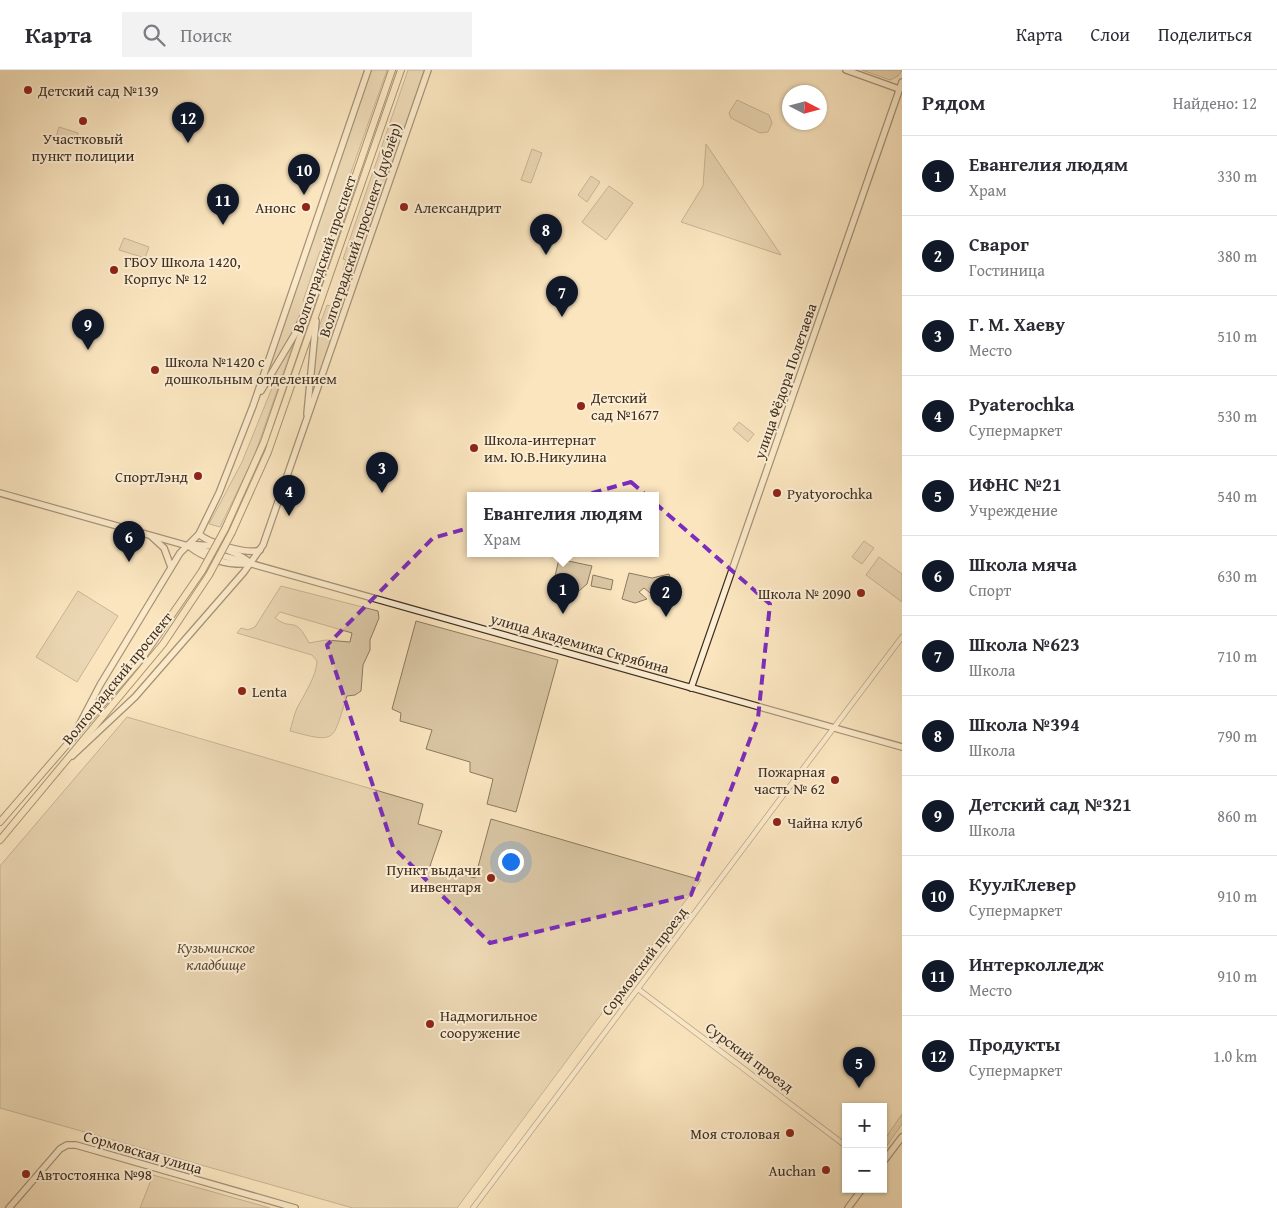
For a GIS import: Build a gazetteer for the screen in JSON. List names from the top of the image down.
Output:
{
  "streets": {
    "main road": [
      "Волгоградский проспект (дублёр)",
      "Волгоградский проспект",
      "улица Фёдора Полетаева",
      "улица Академика Скрябина",
      "Сормовская улица"
    ],
    "street": ["Сормовский проезд", "Сурский проезд"]
  },
  "crossings": [
    ["Волгоградский проспект (дублёр)", "Волгоградский проспект"],
    ["Волгоградский проспект (дублёр)", "улица Академика Скрябина"],
    ["улица Фёдора Полетаева", "улица Академика Скрябина"],
    ["улица Академика Скрябина", "Сормовский проезд"],
    ["Сормовский проезд", "Сурский проезд"]
  ],
  "parks": ["Кузьминское кладбище"],
  "places": [
    "Детский сад №139",
    "Участковый пункт полиции",
    "Анонс",
    "Александрит",
    "ГБОУ Школа 1420, Корпус № 12",
    "Школа №1420 с дошкольным отделением",
    "Детский сад №1677",
    "Школа-интернат им. Ю.В.Никулина",
    "СпортЛэнд",
    "Pyatyorochka",
    "Школа № 2090",
    "Lenta",
    "Пожарная часть № 62",
    "Чайна клуб",
    "Пункт выдачи инвентаря",
    "Надмогильное сооружение",
    "Моя столовая",
    "Auchan",
    "Автостоянка №98"
  ],
  "north": "right",
  "page": {
    "header": "Карта",
    "search": "Поиск",
    "nav": ["Карта", "Слои", "Поделиться"],
    "heading": ["Рядом", "Найдено: 12"],
    "pins": [
      "12",
      "10",
      "11",
      "8",
      "7",
      "9",
      "3",
      "4",
      "6",
      "1",
      "2",
      "5"
    ],
    "list": [
      {
        "mark": "1",
        "name": "Евангелия людям",
        "note": "Храм",
        "value": "330 m"
      },
      {
        "mark": "2",
        "name": "Сварог",
        "note": "Гостиница",
        "value": "380 m"
      },
      {
        "mark": "3",
        "name": "Г. М. Хаеву",
        "note": "Место",
        "value": "510 m"
      },
      {
        "mark": "4",
        "name": "Pyaterochka",
        "note": "Супермаркет",
        "value": "530 m"
      },
      {
        "mark": "5",
        "name": "ИФНС №21",
        "note": "Учреждение",
        "value": "540 m"
      },
      {
        "mark": "6",
        "name": "Школа мяча",
        "note": "Спорт",
        "value": "630 m"
      },
      {
        "mark": "7",
        "name": "Школа №623",
        "note": "Школа",
        "value": "710 m"
      },
      {
        "mark": "8",
        "name": "Школа №394",
        "note": "Школа",
        "value": "790 m"
      },
      {
        "mark": "9",
        "name": "Детский сад №321",
        "note": "Школа",
        "value": "860 m"
      },
      {
        "mark": "10",
        "name": "КуулКлевер",
        "note": "Супермаркет",
        "value": "910 m"
      },
      {
        "mark": "11",
        "name": "Интерколледж",
        "note": "Место",
        "value": "910 m"
      },
      {
        "mark": "12",
        "name": "Продукты",
        "note": "Супермаркет",
        "value": "1.0 km"
      }
    ],
    "popup": ["Евангелия людям", "Храм"],
    "map_buttons": ["+", "−"]
  }
}
